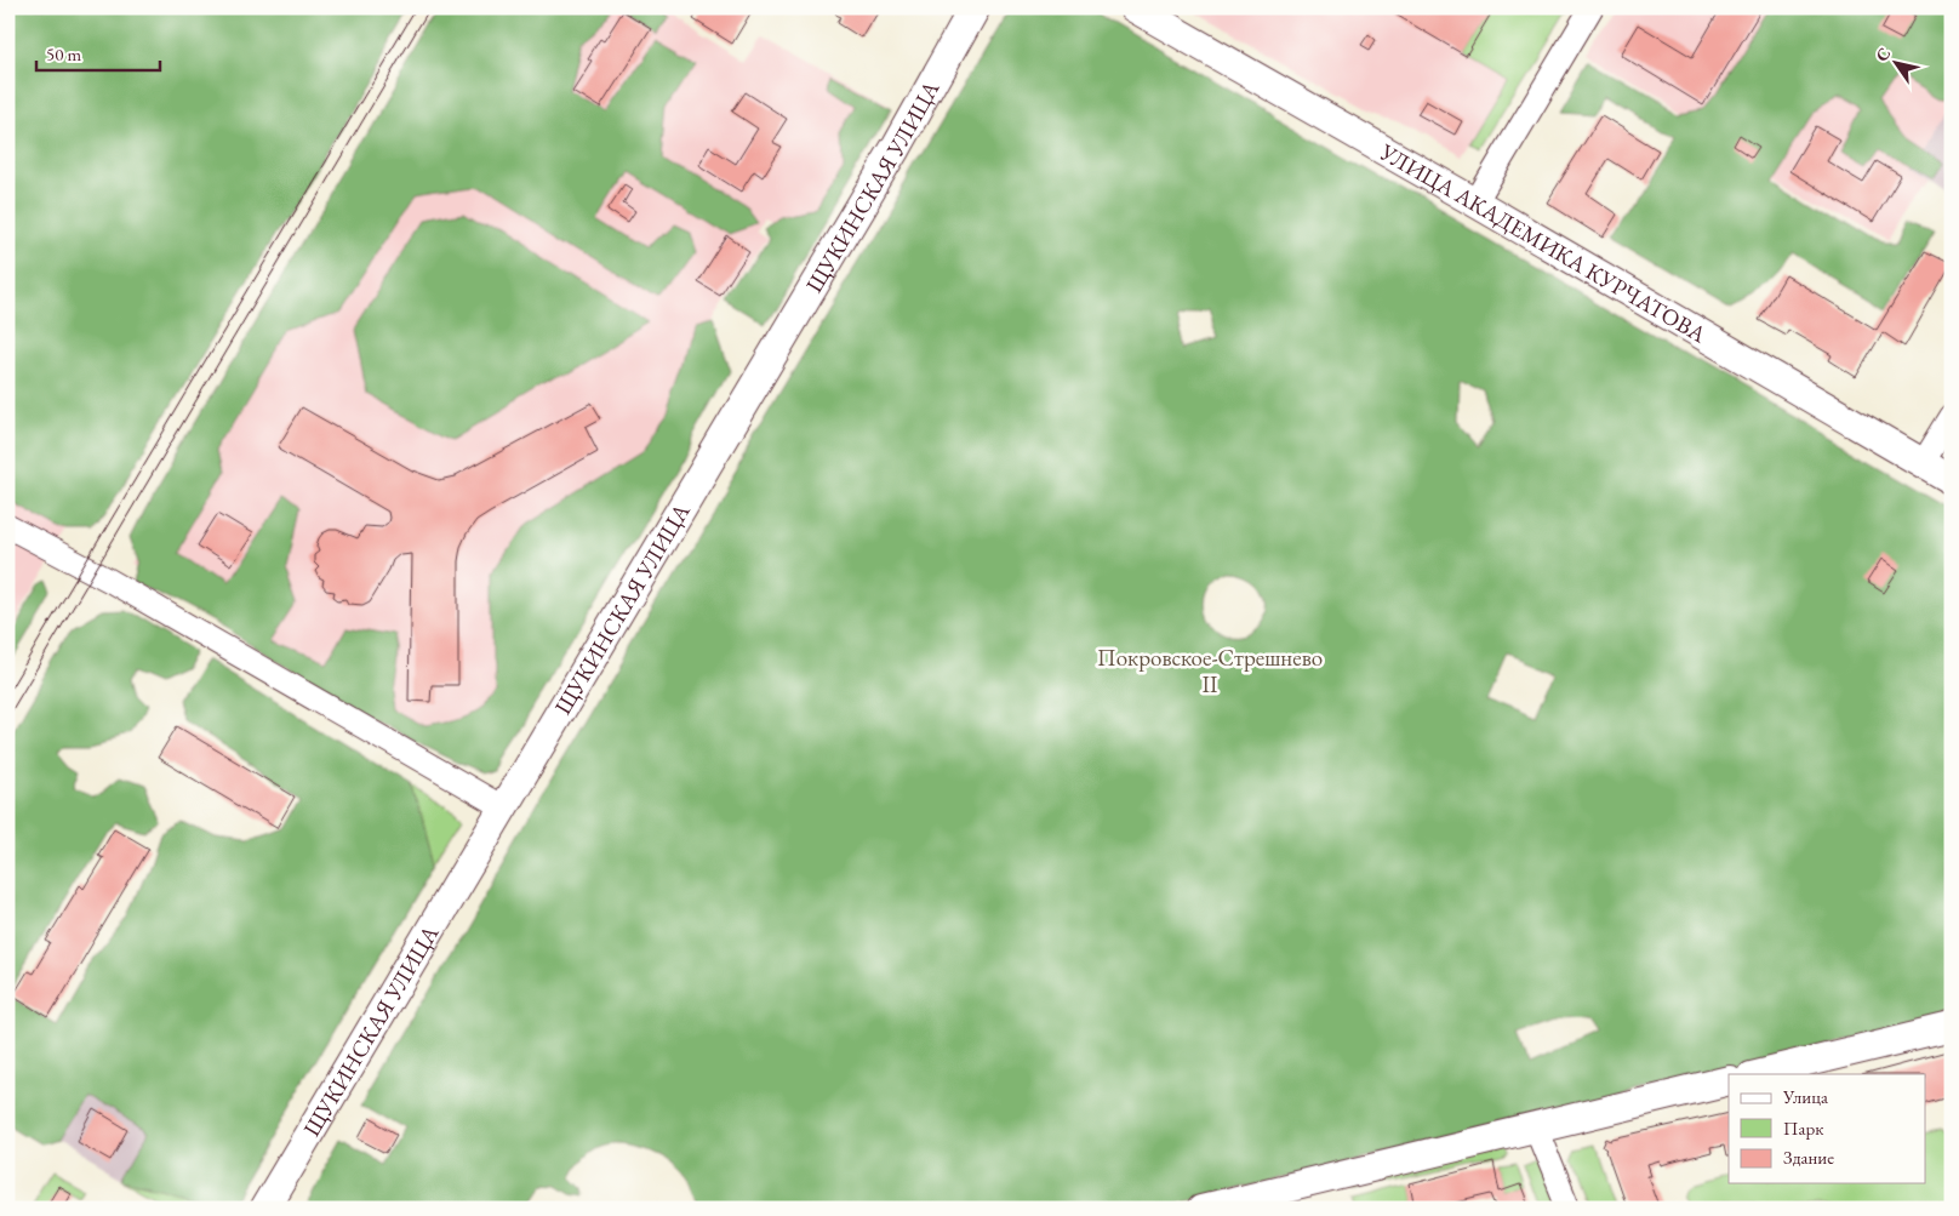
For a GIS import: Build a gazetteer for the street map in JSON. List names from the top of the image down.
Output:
{
  "streets": {
    "main road": ["ЩУКИНСКАЯ УЛИЦА", "УЛИЦА АКАДЕМИКА КУРЧАТОВА"]
  },
  "parks": ["Покровское-Стрешнево II"],
  "legend": ["Улица", "Парк", "Здание"],
  "scale_bar": "50 m",
  "north": "top left"
}
